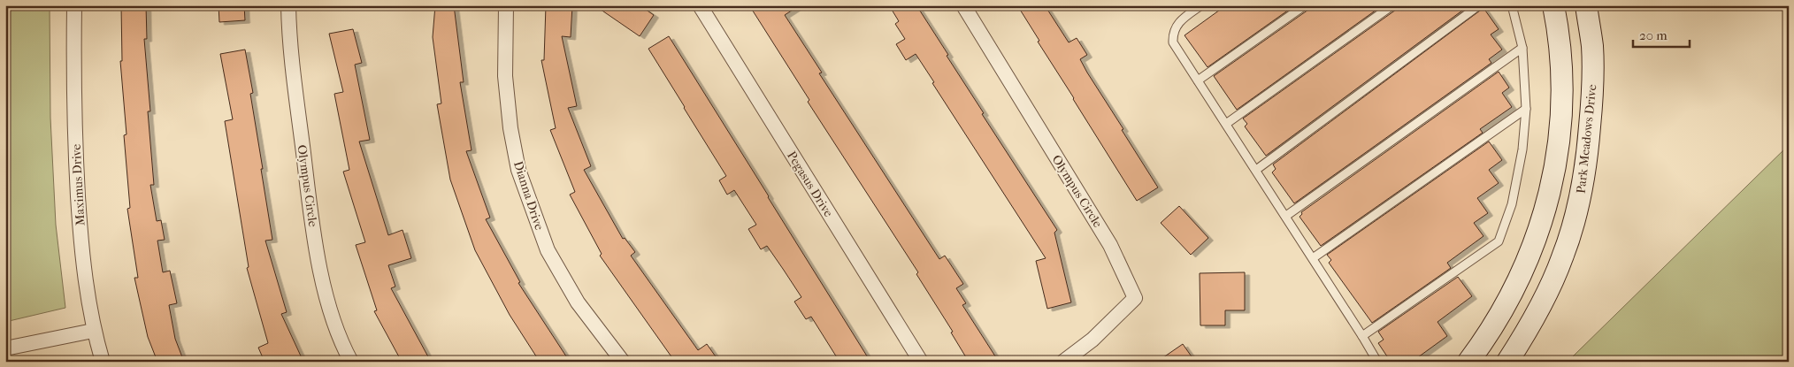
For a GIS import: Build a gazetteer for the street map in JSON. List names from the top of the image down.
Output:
{
  "streets": {
    "main road": ["Park Meadows Drive"],
    "street": [
      "Pegasus Drive",
      "Maximus Drive",
      "Olympus Circle",
      "Dianna Drive"
    ]
  },
  "scale_bar": "20 m"
}
